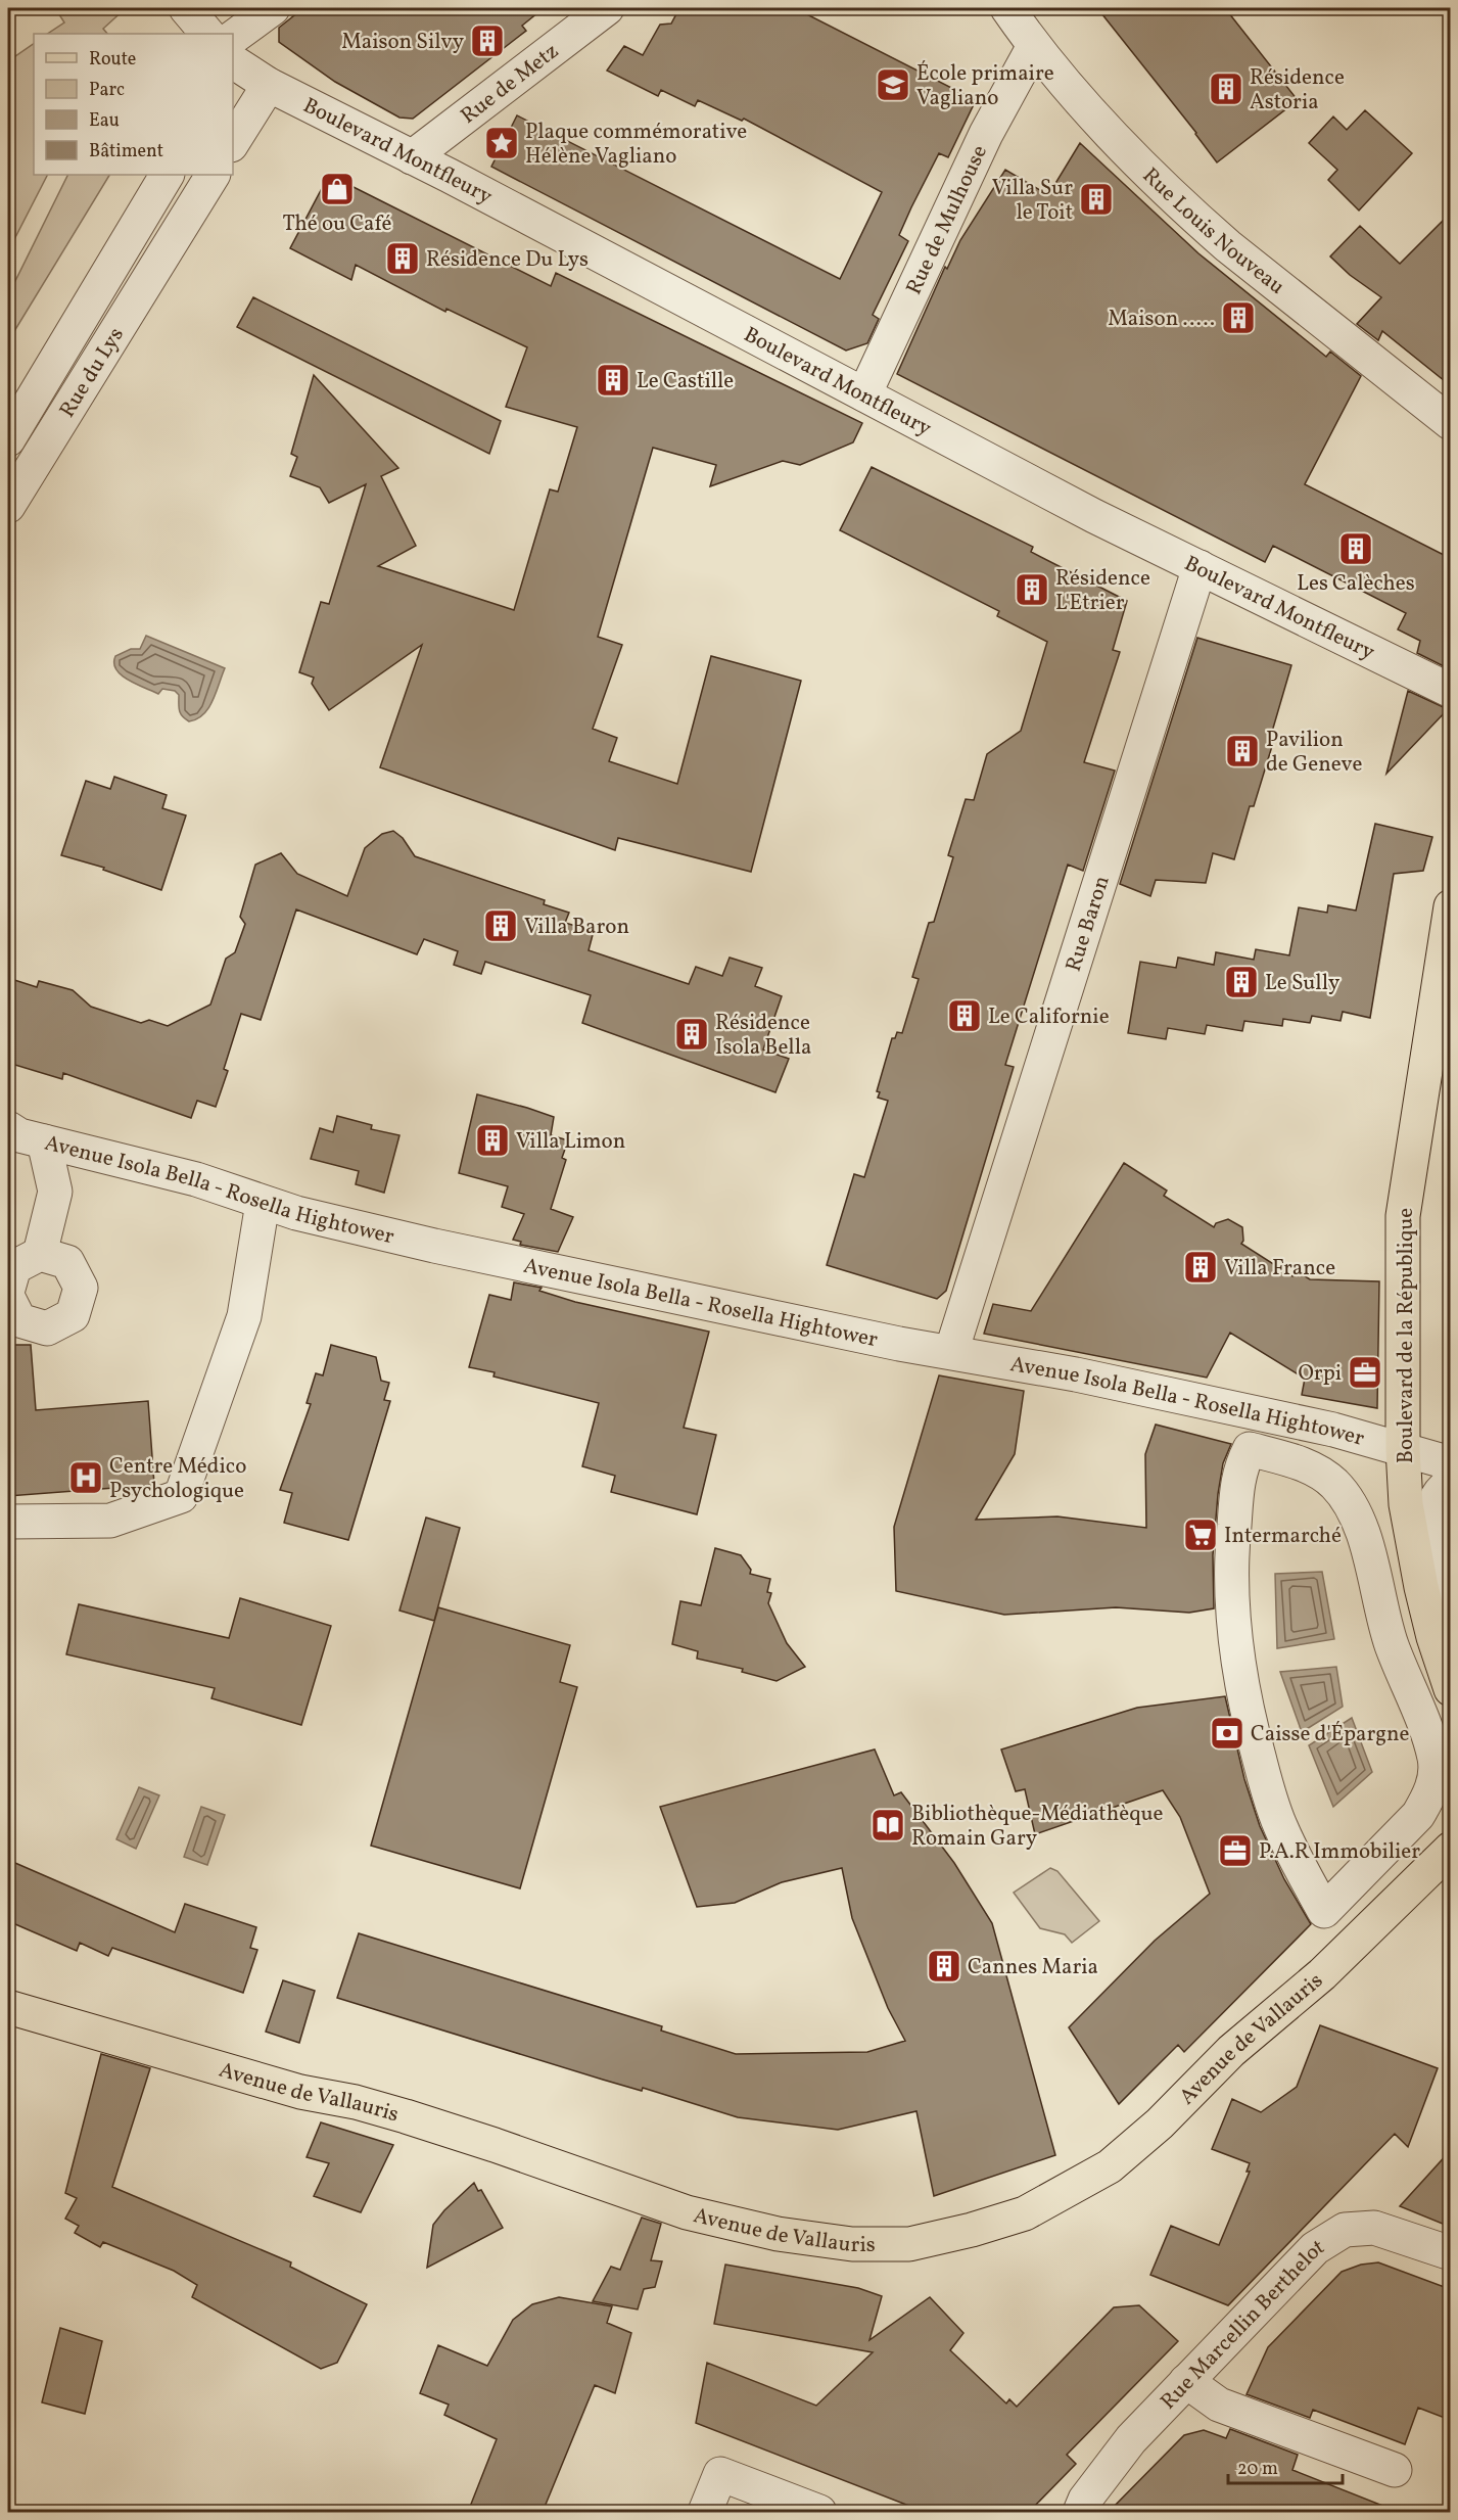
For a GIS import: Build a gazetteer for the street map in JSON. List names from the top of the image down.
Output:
{
  "streets": {
    "main road": ["Boulevard de la République", "Avenue de Vallauris"],
    "street": [
      "Rue de Metz",
      "Boulevard Montfleury",
      "Rue de Mulhouse",
      "Rue Louis Nouveau",
      "Rue du Lys",
      "Rue Baron",
      "Avenue Isola Bella - Rosella Hightower",
      "Rue Marcellin Berthelot"
    ]
  },
  "crossings": [
    ["Rue de Metz", "Boulevard Montfleury"],
    ["Boulevard Montfleury", "Rue de Mulhouse"],
    ["Boulevard Montfleury", "Rue Baron"],
    ["Rue de Mulhouse", "Rue Louis Nouveau"],
    ["Rue Baron", "Avenue Isola Bella - Rosella Hightower"],
    ["Avenue Isola Bella - Rosella Hightower", "Boulevard de la République"]
  ],
  "places": {
    "building": [
      "Maison Silvy",
      "Résidence Astoria",
      "Villa Sur le Toit",
      "Résidence Du Lys",
      "Maison .....",
      "Le Castille",
      "Les Calèches",
      "Résidence L'Etrier",
      "Pavilion de Geneve",
      "Villa Baron",
      "Le Sully",
      "Le Californie",
      "Résidence Isola Bella",
      "Villa Limon",
      "Villa France",
      "Cannes Maria"
    ],
    "school or university": ["École primaire Vagliano"],
    "place": ["Plaque commémorative Hélène Vagliano"],
    "shop": ["Thé ou Café"],
    "office": ["Orpi", "P.A.R Immobilier"],
    "hospital": ["Centre Médico Psychologique"],
    "supermarket": ["Intermarché"],
    "bank": ["Caisse d'Épargne"],
    "library": ["Bibliothèque-Médiathèque Romain Gary"]
  },
  "legend": [
    "Route",
    "Parc",
    "Eau",
    "Bâtiment"
  ],
  "scale_bar": "20 m"
}
